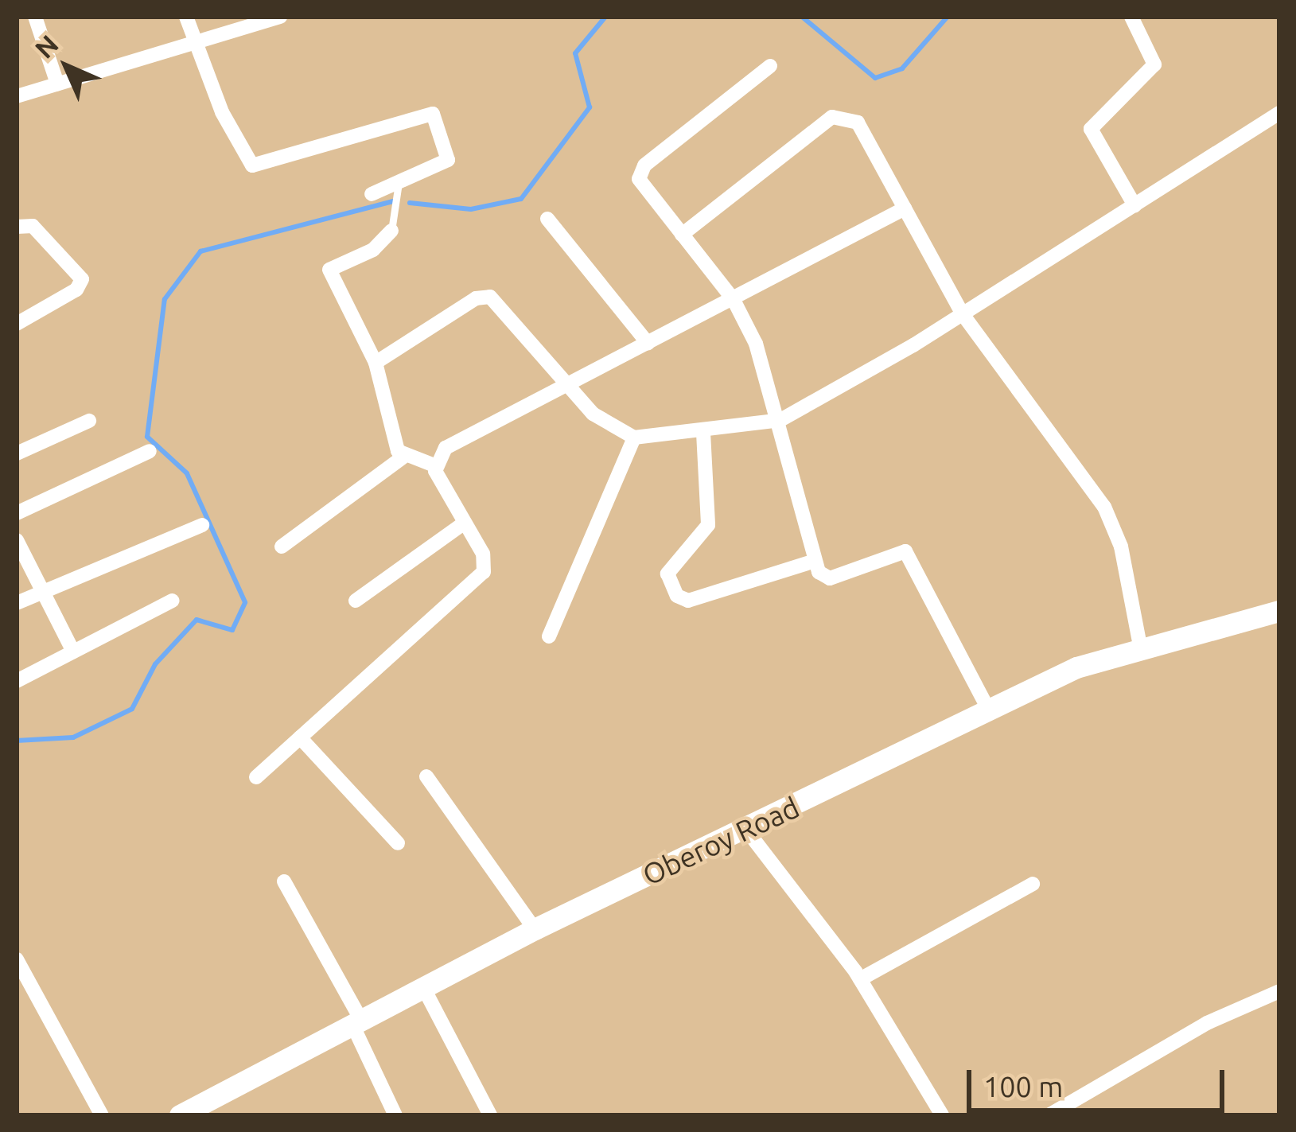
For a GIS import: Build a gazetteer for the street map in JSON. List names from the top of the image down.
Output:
{
  "streets": {
    "street": ["Oberoy Road"]
  },
  "scale_bar": "100 m",
  "north": "top left"
}
